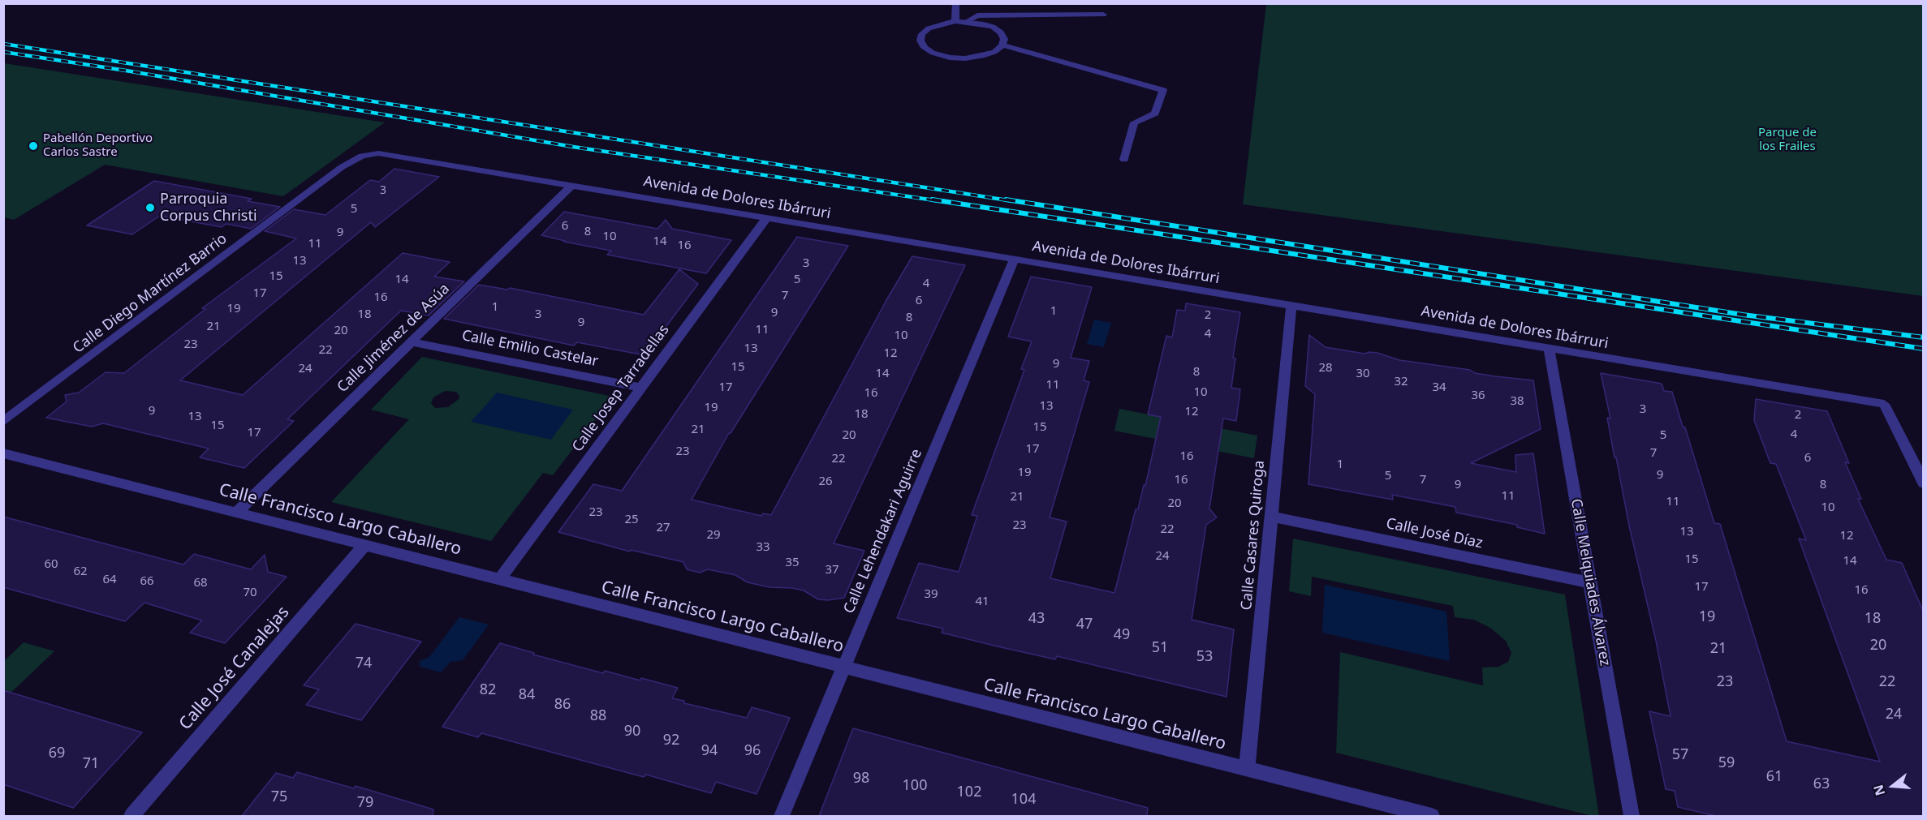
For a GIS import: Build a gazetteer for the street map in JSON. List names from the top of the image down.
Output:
{
  "streets": {
    "street": [
      "Avenida de Dolores Ibárruri",
      "Calle Diego Martínez Barrio",
      "Calle Jiménez de Asúa",
      "Calle Emilio Castelar",
      "Calle Josep Tarradellas",
      "Calle Francisco Largo Caballero",
      "Calle Lehendakari Aguirre",
      "Calle José Díaz",
      "Calle Casares Quiroga",
      "Calle Melquiades Álvarez",
      "Calle José Canalejas"
    ]
  },
  "crossings": [
    ["Avenida de Dolores Ibárruri", "Calle Diego Martínez Barrio"],
    ["Avenida de Dolores Ibárruri", "Calle Jiménez de Asúa"],
    ["Avenida de Dolores Ibárruri", "Calle Josep Tarradellas"],
    ["Avenida de Dolores Ibárruri", "Calle Lehendakari Aguirre"],
    ["Avenida de Dolores Ibárruri", "Calle Casares Quiroga"],
    ["Avenida de Dolores Ibárruri", "Calle Melquiades Álvarez"],
    ["Calle Jiménez de Asúa", "Calle Emilio Castelar"],
    ["Calle Jiménez de Asúa", "Calle Francisco Largo Caballero"],
    ["Calle Emilio Castelar", "Calle Josep Tarradellas"],
    ["Calle Josep Tarradellas", "Calle Francisco Largo Caballero"],
    ["Calle Francisco Largo Caballero", "Calle Lehendakari Aguirre"],
    ["Calle Francisco Largo Caballero", "Calle Casares Quiroga"],
    ["Calle Francisco Largo Caballero", "Calle José Canalejas"],
    ["Calle José Díaz", "Calle Casares Quiroga"],
    ["Calle José Díaz", "Calle Melquiades Álvarez"]
  ],
  "parks": ["Parque de los Frailes"],
  "places": ["Pabellón Deportivo Carlos Sastre", "Parroquia Corpus Christi"],
  "house_numbers": [
    "3",
    "5",
    "6",
    "8",
    "9",
    "10",
    "14",
    "11",
    "16",
    "13",
    "3",
    "15",
    "14",
    "5",
    "4",
    "17",
    "7",
    "16",
    "6",
    "1",
    "19",
    "1",
    "9",
    "18",
    "3",
    "2",
    "8",
    "9",
    "21",
    "11",
    "20",
    "4",
    "10",
    "23",
    "13",
    "22",
    "12",
    "9",
    "15",
    "28",
    "24",
    "8",
    "14",
    "30",
    "32",
    "11",
    "17",
    "34",
    "10",
    "16",
    "36",
    "38",
    "13",
    "19",
    "3",
    "9",
    "12",
    "18",
    "2",
    "13",
    "15",
    "15",
    "21",
    "17",
    "4",
    "20",
    "5",
    "17",
    "23",
    "7",
    "16",
    "6",
    "22",
    "1",
    "19",
    "9",
    "5",
    "16",
    "7",
    "26",
    "9",
    "8",
    "11",
    "21",
    "11",
    "20",
    "10",
    "23",
    "25",
    "23",
    "27",
    "22",
    "13",
    "29",
    "12",
    "33",
    "24",
    "15",
    "14",
    "35",
    "60",
    "37",
    "62",
    "64",
    "66",
    "68",
    "17",
    "16",
    "70",
    "39",
    "41",
    "19",
    "43",
    "18",
    "47",
    "49",
    "20",
    "51",
    "21",
    "53",
    "74",
    "23",
    "22",
    "82",
    "84",
    "86",
    "24",
    "88",
    "90",
    "92",
    "94",
    "96",
    "69",
    "57",
    "59",
    "71",
    "61",
    "98",
    "63",
    "100",
    "102",
    "75",
    "104",
    "79"
  ],
  "north": "left"
}
